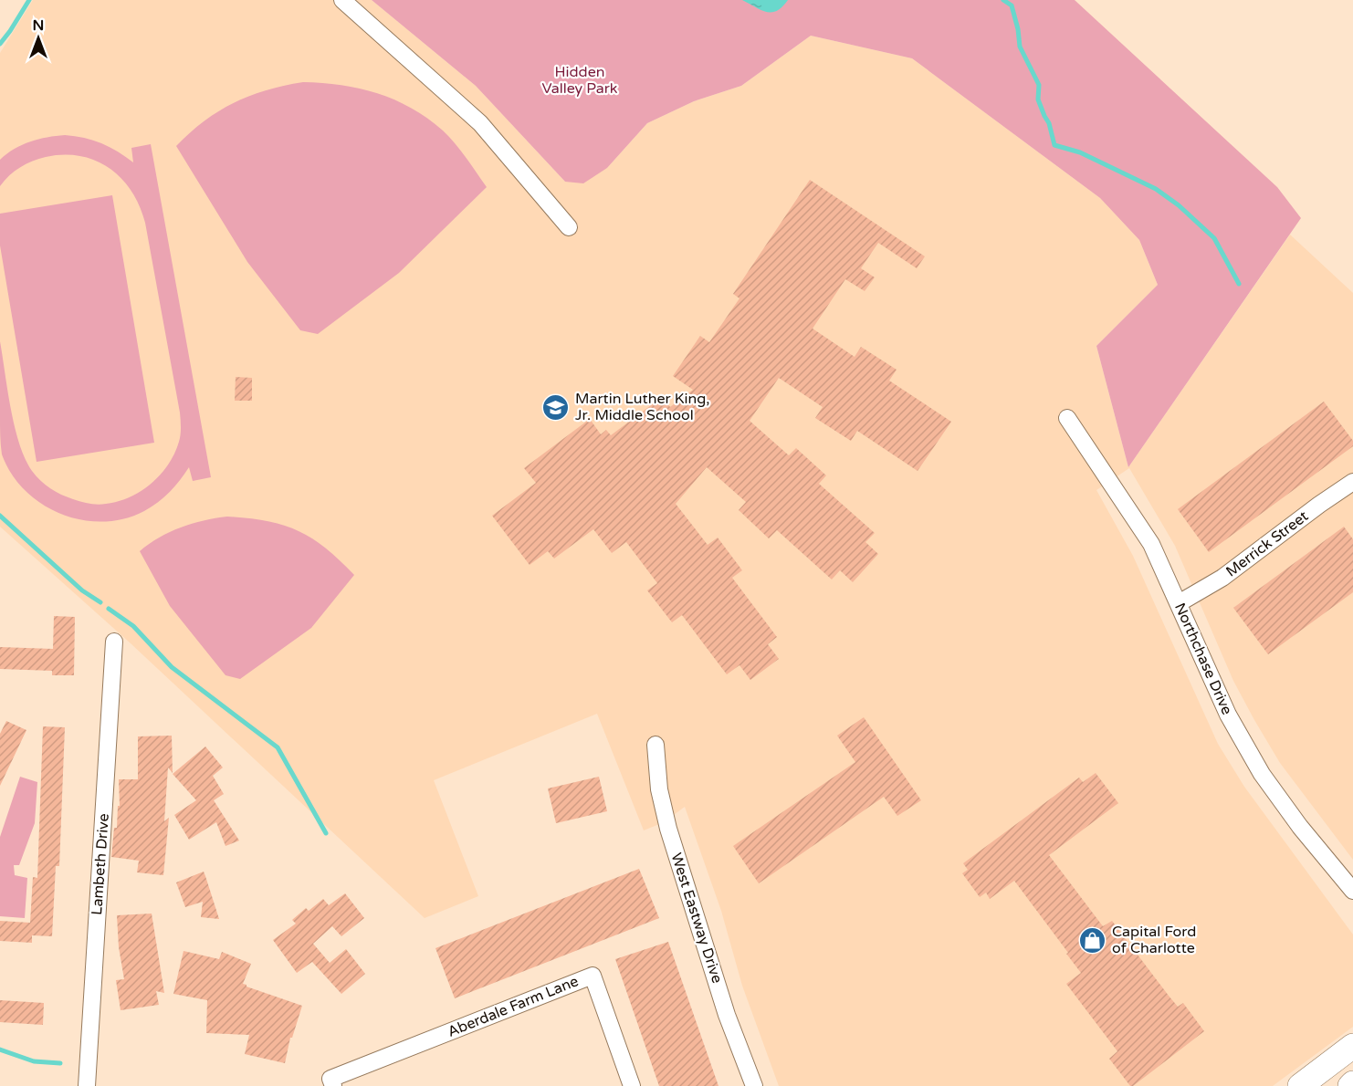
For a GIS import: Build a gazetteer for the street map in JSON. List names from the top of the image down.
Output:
{
  "streets": {
    "street": [
      "Merrick Street",
      "Northchase Drive",
      "Lambeth Drive",
      "West Eastway Drive",
      "Aberdale Farm Lane"
    ]
  },
  "crossings": [
    ["Merrick Street", "Northchase Drive"]
  ],
  "parks": ["Hidden Valley Park"],
  "places": {
    "school or university": ["Martin Luther King, Jr. Middle School"],
    "shop": ["Capital Ford of Charlotte"]
  },
  "north": "top"
}
